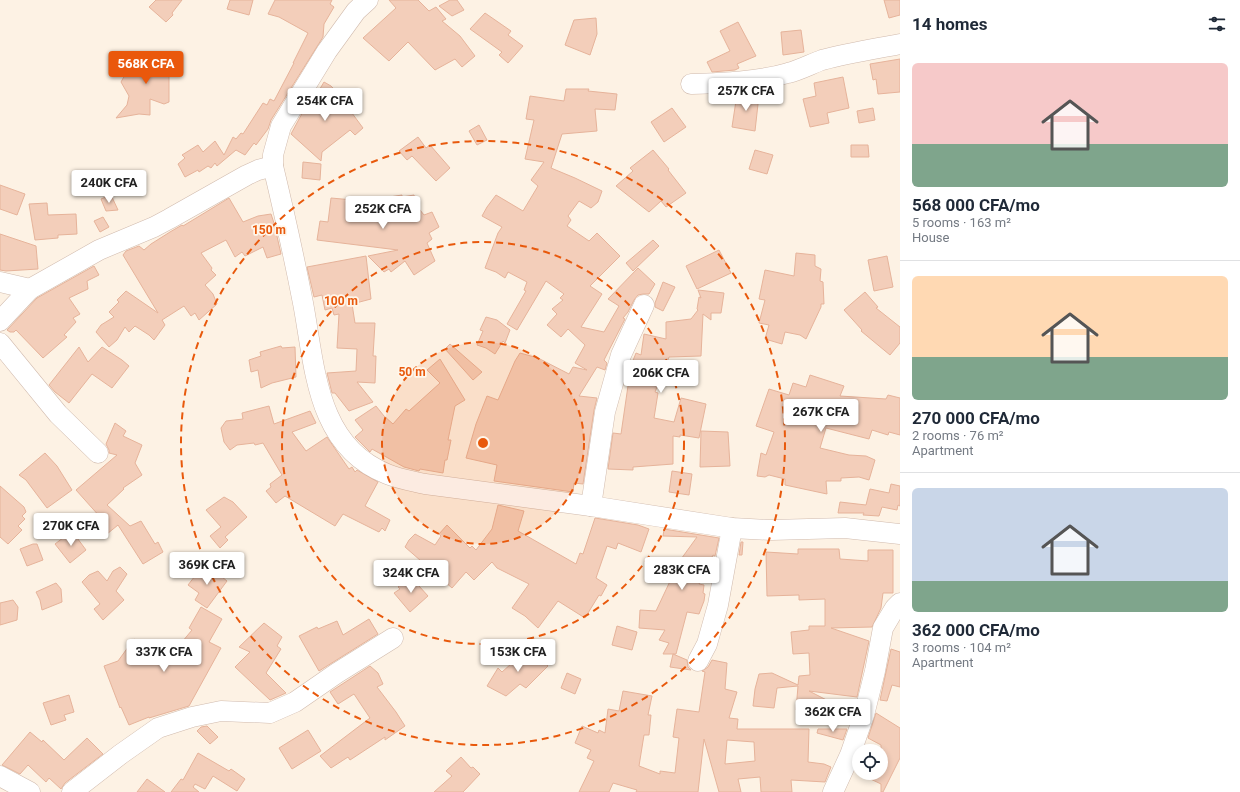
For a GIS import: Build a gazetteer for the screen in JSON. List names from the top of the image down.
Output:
{
  "page": {
    "heading": "14 homes",
    "list": [
      {
        "name": "568 000 CFA/mo",
        "note": "5 rooms · 163 m² · House"
      },
      {
        "name": "270 000 CFA/mo",
        "note": "2 rooms · 76 m² · Apartment"
      },
      {
        "name": "362 000 CFA/mo",
        "note": "3 rooms · 104 m² · Apartment"
      }
    ],
    "price": [
      "568K CFA",
      "257K CFA",
      "254K CFA",
      "240K CFA",
      "252K CFA",
      "206K CFA",
      "267K CFA",
      "270K CFA",
      "369K CFA",
      "283K CFA",
      "324K CFA",
      "337K CFA",
      "153K CFA",
      "362K CFA"
    ]
  },
  "rings": ["150 m", "100 m", "50 m"]
}
